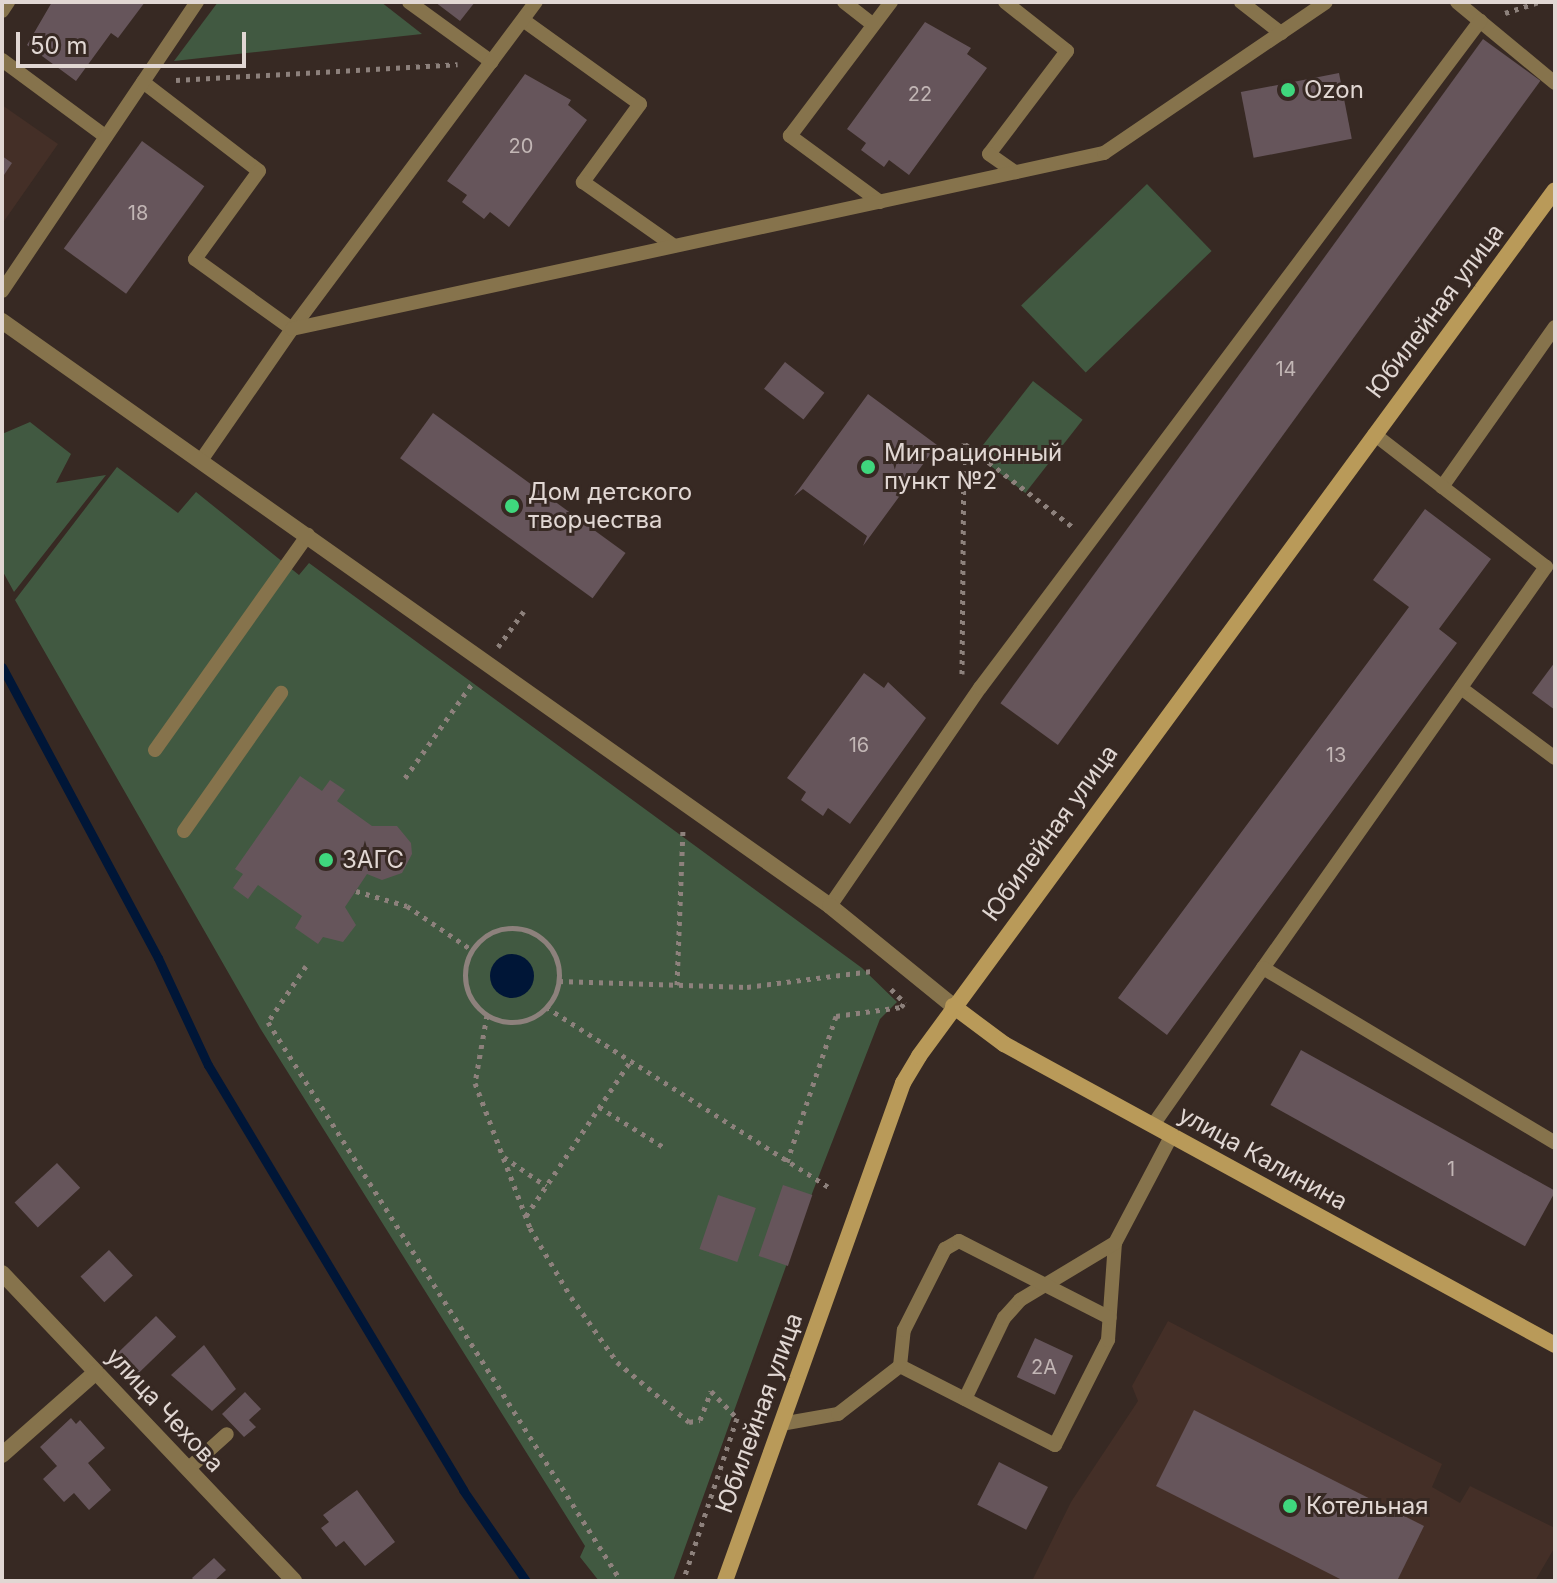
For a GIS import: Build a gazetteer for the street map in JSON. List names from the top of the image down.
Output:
{
  "streets": {
    "main road": ["Юбилейная улица", "улица Калинина"],
    "street": ["улица Чехова"]
  },
  "crossings": [
    ["Юбилейная улица", "улица Калинина"]
  ],
  "places": [
    "Ozon",
    "Миграционный пункт №2",
    "Дом детского творчества",
    "ЗАГС",
    "Котельная"
  ],
  "house_numbers": [
    "22",
    "20",
    "18",
    "14",
    "16",
    "13",
    "1",
    "2А"
  ],
  "scale_bar": "50 m"
}
